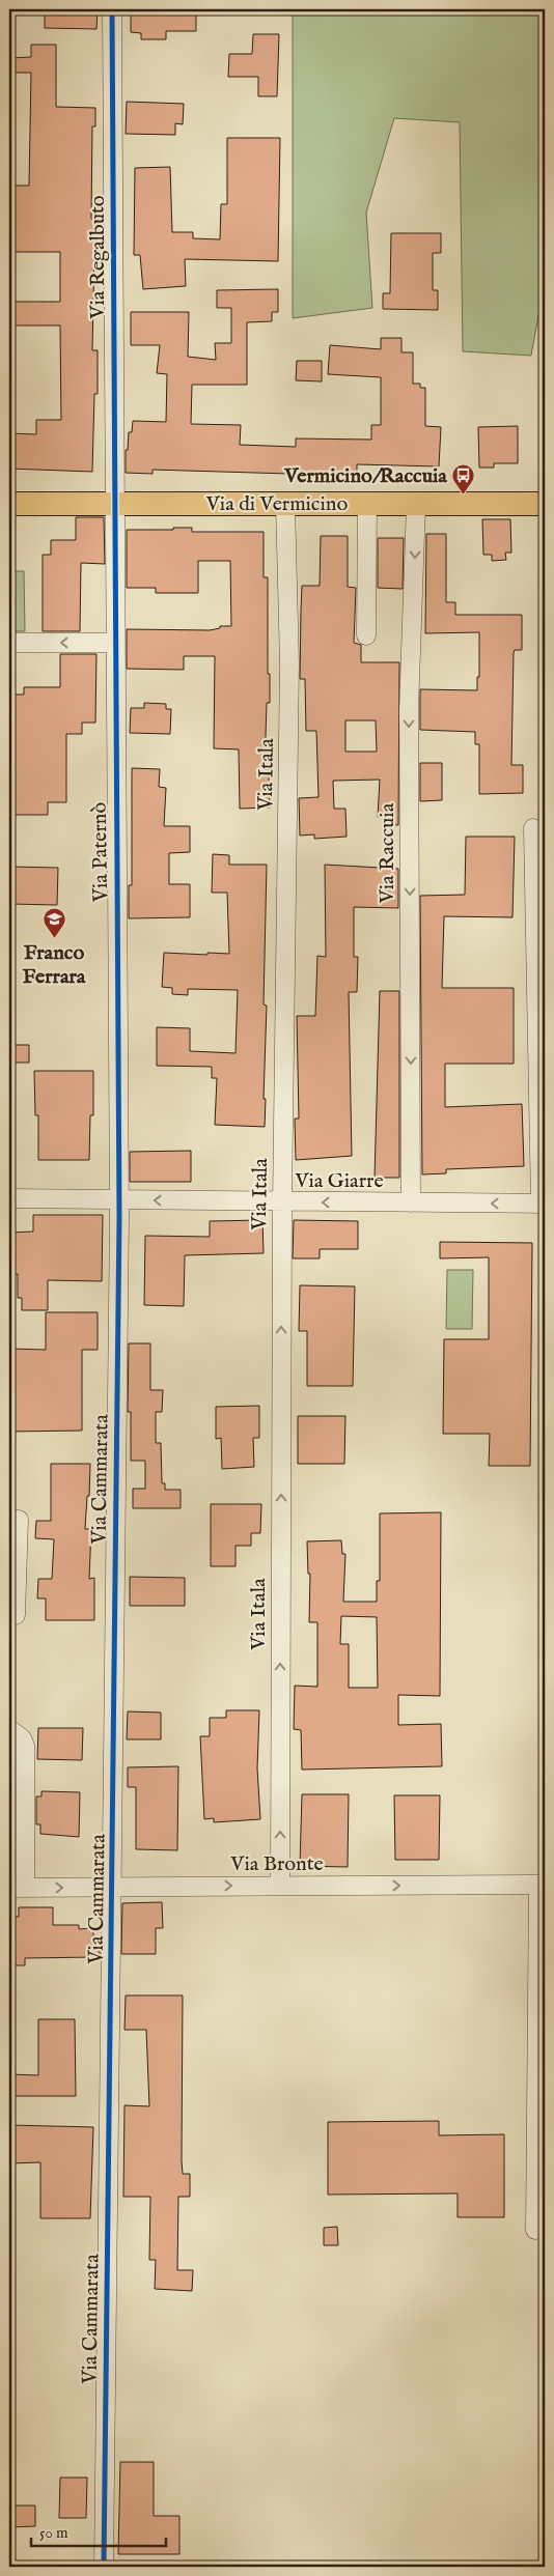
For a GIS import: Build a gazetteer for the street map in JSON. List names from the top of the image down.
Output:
{
  "streets": {
    "main road": ["Via di Vermicino"],
    "street": [
      "Via Regalbuto",
      "Via Itala",
      "Via Paternò",
      "Via Raccuia",
      "Via Giarre",
      "Via Cammarata",
      "Via Bronte"
    ]
  },
  "crossings": [
    ["Via Regalbuto", "Via di Vermicino"],
    ["Via Regalbuto", "Via Paternò"],
    ["Via di Vermicino", "Via Itala"],
    ["Via di Vermicino", "Via Paternò"],
    ["Via di Vermicino", "Via Raccuia"],
    ["Via Itala", "Via Giarre"],
    ["Via Itala", "Via Bronte"],
    ["Via Paternò", "Via Giarre"],
    ["Via Paternò", "Via Cammarata"],
    ["Via Raccuia", "Via Giarre"],
    ["Via Giarre", "Via Cammarata"],
    ["Via Cammarata", "Via Bronte"]
  ],
  "one_way": ["Via Itala", "Via Giarre", "Via Bronte"],
  "places": {
    "bus stop": ["Vermicino/Raccuia"],
    "school or university": ["Franco Ferrara"]
  },
  "scale_bar": "50 m"
}
